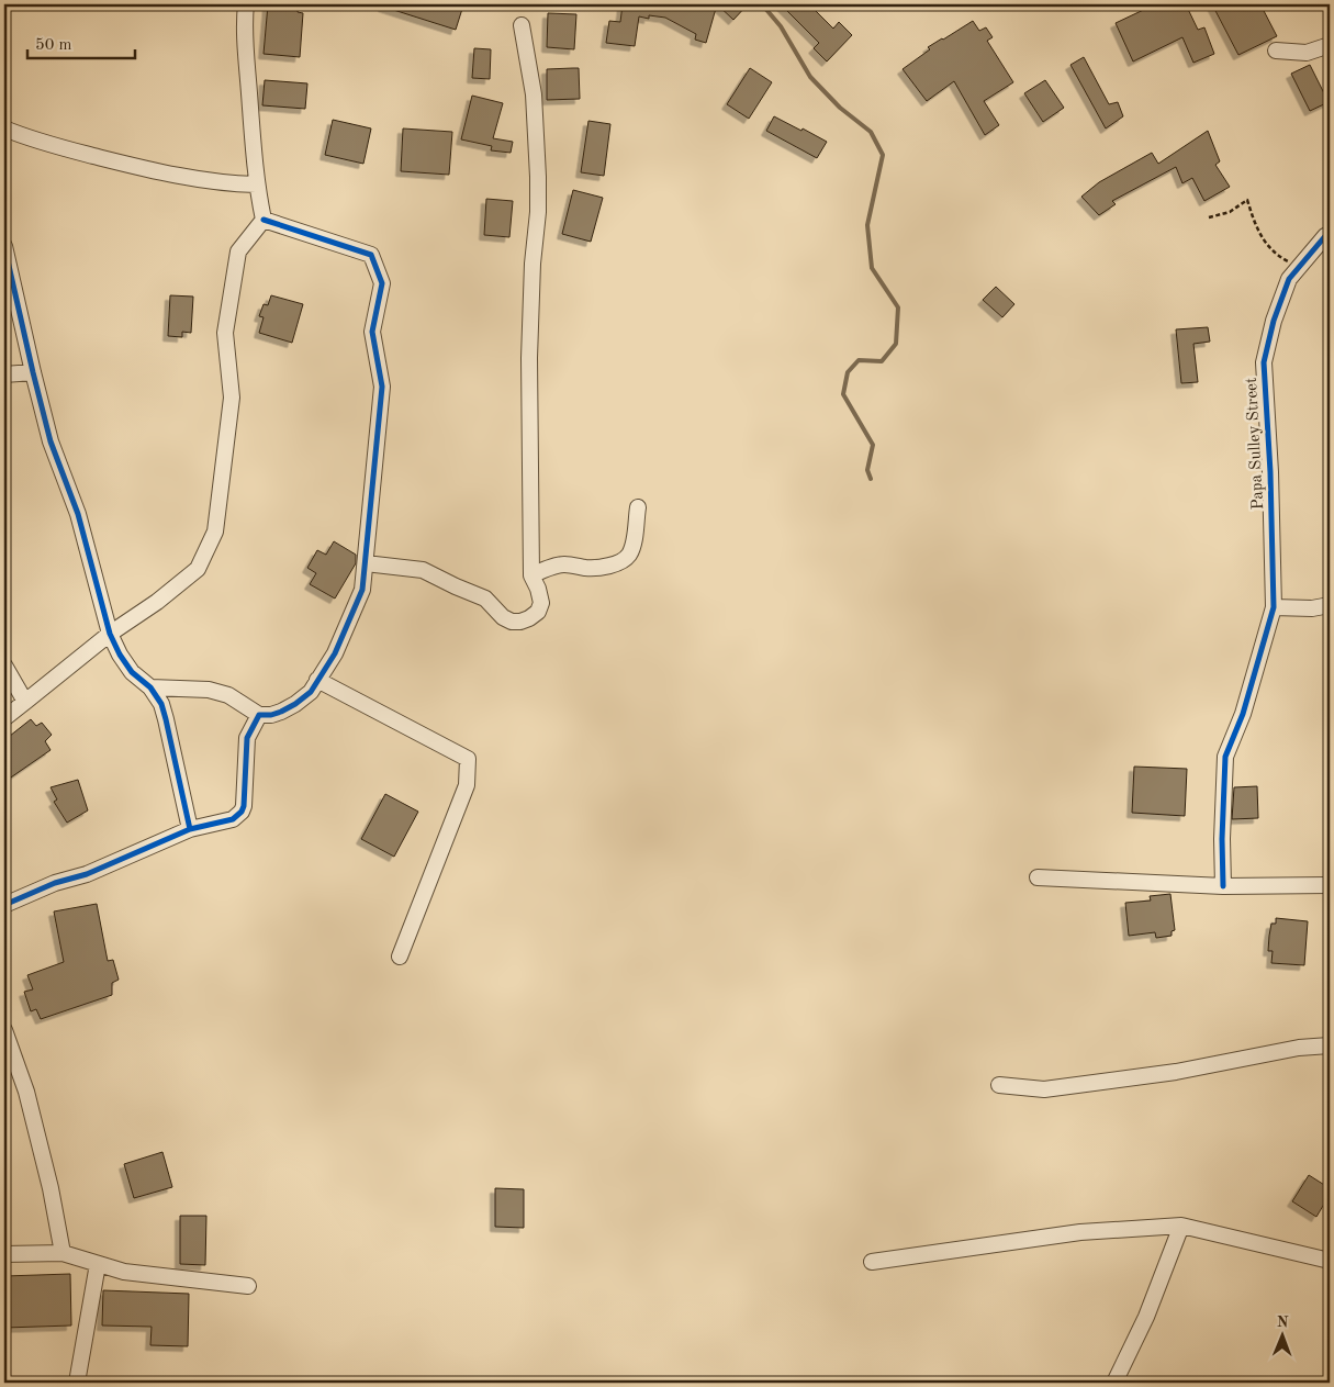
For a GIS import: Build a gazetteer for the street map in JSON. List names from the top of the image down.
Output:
{
  "streets": {
    "street": ["Papa Sulley Street"]
  },
  "scale_bar": "50 m",
  "north": "top"
}
